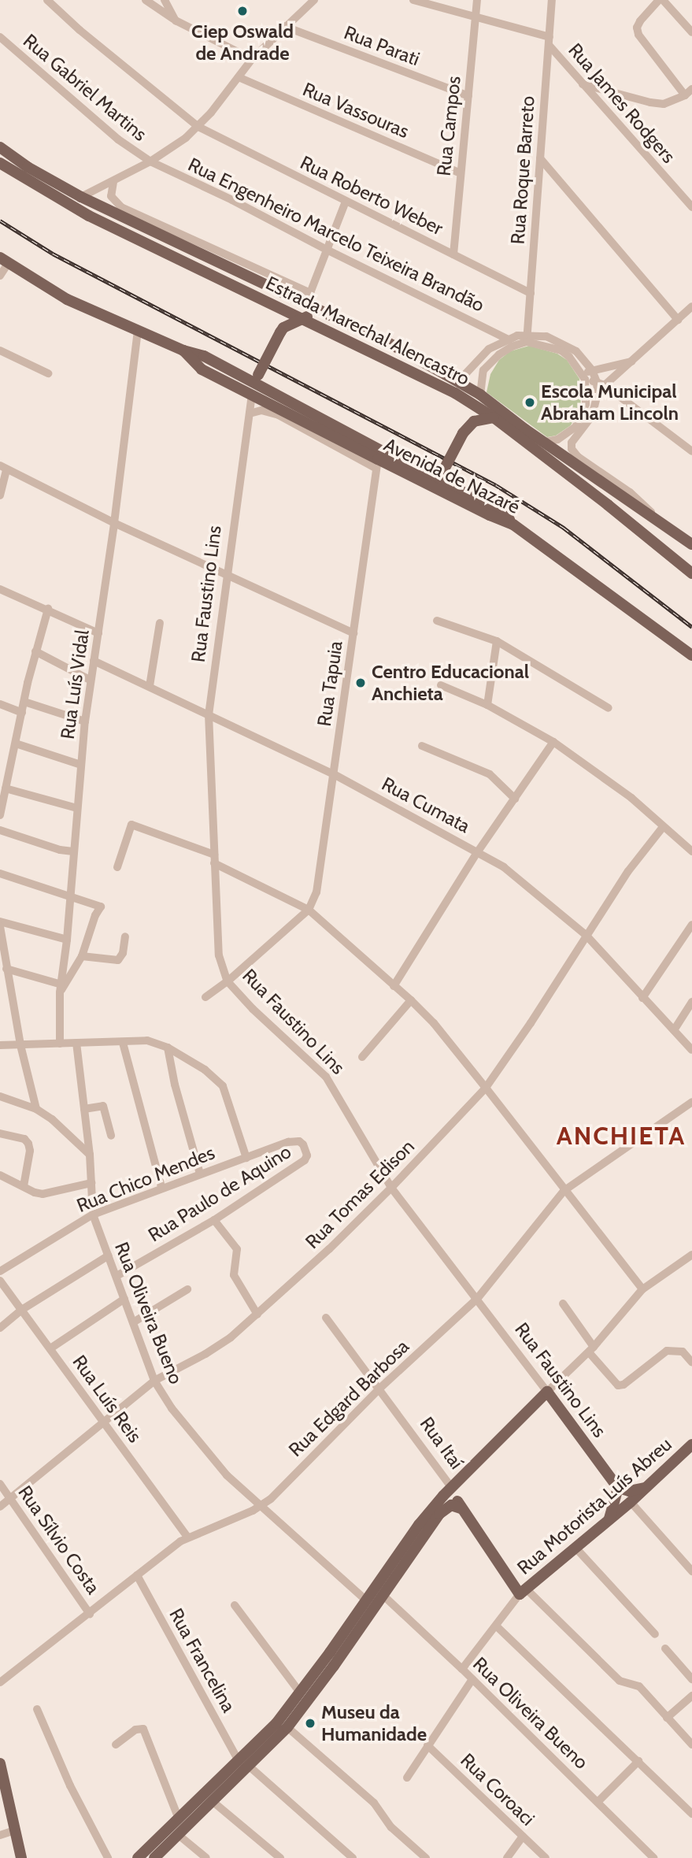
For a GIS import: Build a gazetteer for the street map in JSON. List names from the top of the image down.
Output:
{
  "streets": {
    "main road": [
      "Estrada Marechal Alencastro",
      "Avenida de Nazaré",
      "Rua Faustino Lins",
      "Rua Itaí",
      "Rua Motorista Luís Abreu"
    ],
    "street": [
      "Rua Parati",
      "Rua Gabriel Martins",
      "Rua James Rodgers",
      "Rua Vassouras",
      "Rua Campos",
      "Rua Roque Barreto",
      "Rua Roberto Weber",
      "Rua Engenheiro Marcelo Teixeira Brandão",
      "Rua Tapuia",
      "Rua Luís Vidal",
      "Rua Cumata",
      "Rua Chico Mendes",
      "Rua Paulo de Aquino",
      "Rua Tomas Edison",
      "Rua Oliveira Bueno",
      "Rua Edgard Barbosa",
      "Rua Luís Reis",
      "Rua Sílvio Costa",
      "Rua Francelina",
      "Rua Coroaci"
    ]
  },
  "crossings": [
    ["Rua Parati", "Rua Campos"],
    ["Rua Gabriel Martins", "Rua Engenheiro Marcelo Teixeira Brandão"],
    ["Rua James Rodgers", "Rua Roque Barreto"],
    ["Rua Vassouras", "Rua Campos"],
    ["Rua Campos", "Rua Roberto Weber"],
    ["Rua Roque Barreto", "Rua Roberto Weber"],
    ["Rua Roque Barreto", "Estrada Marechal Alencastro"],
    ["Avenida de Nazaré", "Rua Faustino Lins"],
    ["Avenida de Nazaré", "Rua Tapuia"],
    ["Avenida de Nazaré", "Rua Luís Vidal"],
    ["Rua Faustino Lins", "Rua Cumata"],
    ["Rua Faustino Lins", "Rua Tomas Edison"],
    ["Rua Faustino Lins", "Rua Edgard Barbosa"],
    ["Rua Tapuia", "Rua Cumata"],
    ["Rua Luís Vidal", "Rua Cumata"],
    ["Rua Cumata", "Rua Tomas Edison"],
    ["Rua Chico Mendes", "Rua Paulo de Aquino"],
    ["Rua Chico Mendes", "Rua Oliveira Bueno"],
    ["Rua Paulo de Aquino", "Rua Oliveira Bueno"],
    ["Rua Tomas Edison", "Rua Oliveira Bueno"],
    ["Rua Tomas Edison", "Rua Luís Reis"],
    ["Rua Tomas Edison", "Rua Sílvio Costa"],
    ["Rua Oliveira Bueno", "Rua Edgard Barbosa"],
    ["Rua Edgard Barbosa", "Rua Luís Reis"],
    ["Rua Edgard Barbosa", "Rua Itaí"],
    ["Rua Edgard Barbosa", "Rua Sílvio Costa"],
    ["Rua Edgard Barbosa", "Rua Francelina"],
    ["Rua Itaí", "Rua Motorista Luís Abreu"]
  ],
  "districts": ["ANCHIETA"],
  "places": [
    "Ciep Oswald de Andrade",
    "Escola Municipal Abraham Lincoln",
    "Centro Educacional Anchieta",
    "Museu da Humanidade"
  ]
}
